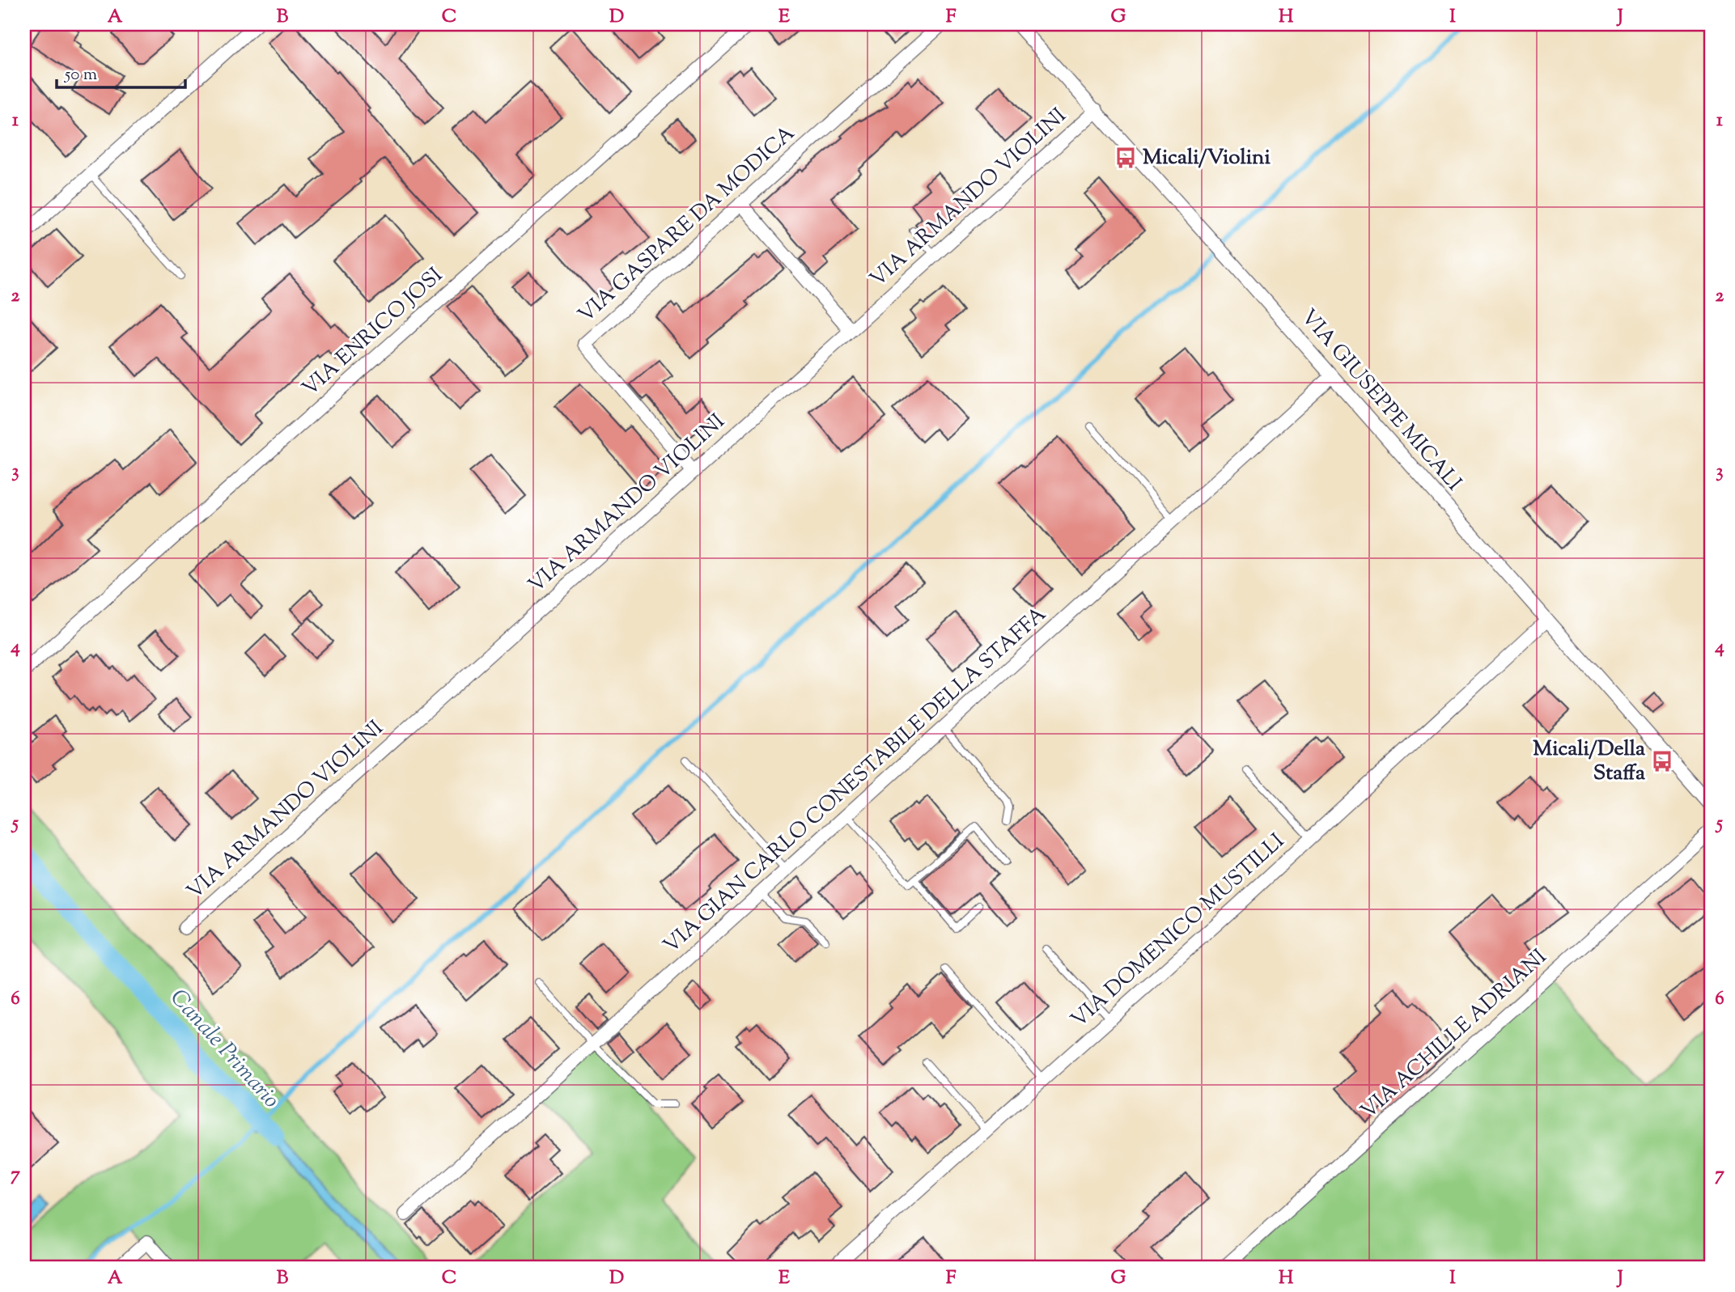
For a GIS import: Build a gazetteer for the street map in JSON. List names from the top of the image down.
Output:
{
  "streets": {
    "street": [
      "VIA ARMANDO VIOLINI",
      "VIA GASPARE DA MODICA",
      "VIA ENRICO JOSI",
      "VIA GIUSEPPE MICALI",
      "VIA GIAN CARLO CONESTABILE DELLA STAFFA",
      "VIA DOMENICO MUSTILLI",
      "VIA ACHILLE ADRIANI"
    ]
  },
  "crossings": [
    ["VIA ARMANDO VIOLINI", "VIA GASPARE DA MODICA"],
    ["VIA ARMANDO VIOLINI", "VIA GIUSEPPE MICALI"],
    ["VIA GIUSEPPE MICALI", "VIA GIAN CARLO CONESTABILE DELLA STAFFA"],
    ["VIA GIUSEPPE MICALI", "VIA DOMENICO MUSTILLI"]
  ],
  "water": ["Canale Primario"],
  "places": {
    "bus stop": ["Micali/Violini", "Micali/Della Staffa"]
  },
  "scale_bar": "50 m",
  "grid": {
    "columns": [
      "A",
      "B",
      "C",
      "D",
      "E",
      "F",
      "G",
      "H",
      "I",
      "J"
    ],
    "rows": [
      "1",
      "2",
      "3",
      "4",
      "5",
      "6",
      "7"
    ]
  }
}
